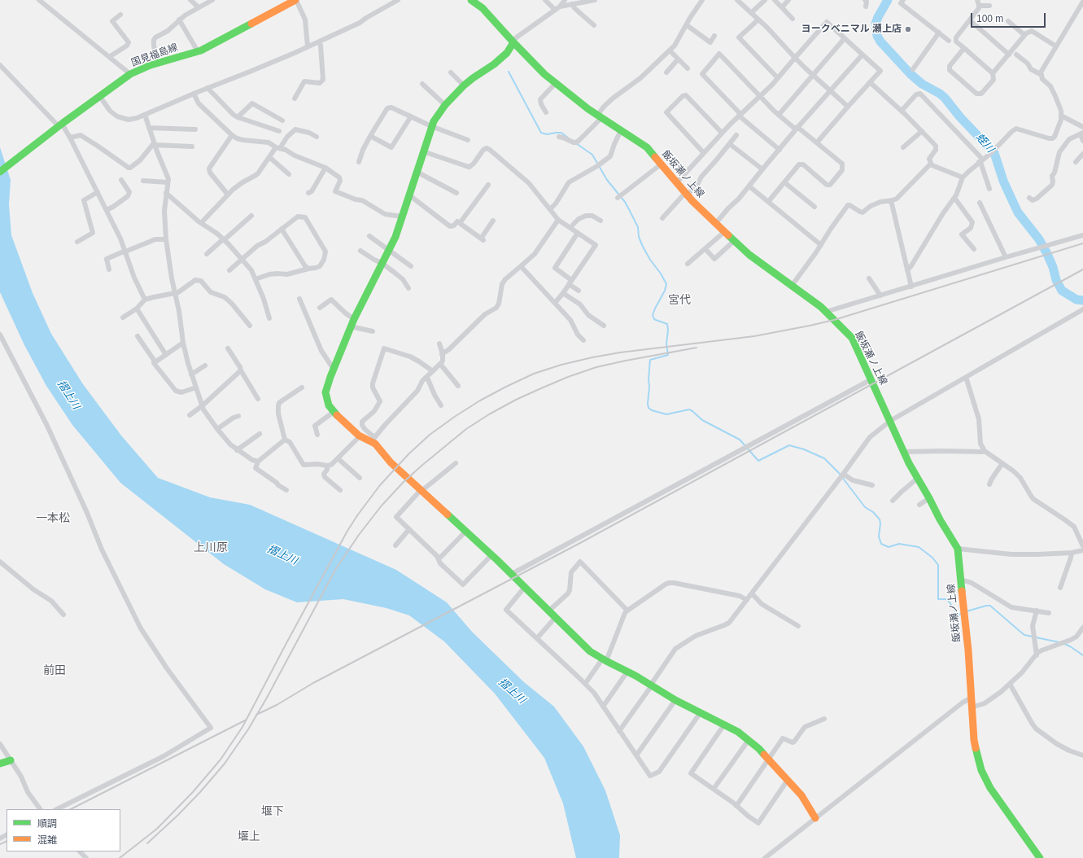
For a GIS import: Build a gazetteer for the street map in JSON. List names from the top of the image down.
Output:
{
  "streets": {
    "main road": ["国見福島線", "飯坂瀬ノ上線"]
  },
  "districts": [
    "宮代",
    "一本松",
    "上川原",
    "前田",
    "堰下",
    "堰上"
  ],
  "water": ["蛭川", "摺上川"],
  "places": ["ヨークベニマル 瀬上店"],
  "legend": ["順調", "混雑"],
  "scale_bar": "100 m"
}
